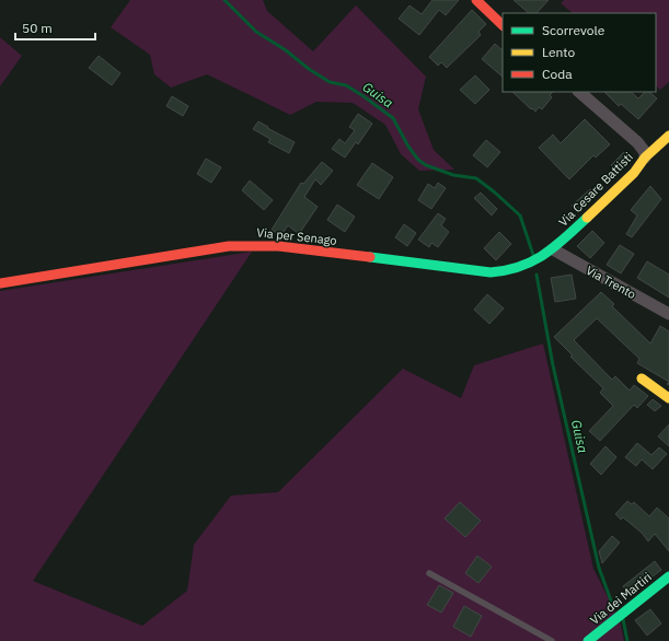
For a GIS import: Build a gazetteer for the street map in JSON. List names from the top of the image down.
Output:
{
  "streets": {
    "street": [
      "Via Cesare Battisti",
      "Via per Senago",
      "Via Trento",
      "Via dei Martiri"
    ]
  },
  "crossings": [
    ["Via Cesare Battisti", "Via per Senago"],
    ["Via Cesare Battisti", "Via Trento"]
  ],
  "water": ["Guisa"],
  "legend": ["Scorrevole", "Lento", "Coda"],
  "scale_bar": "50 m"
}
